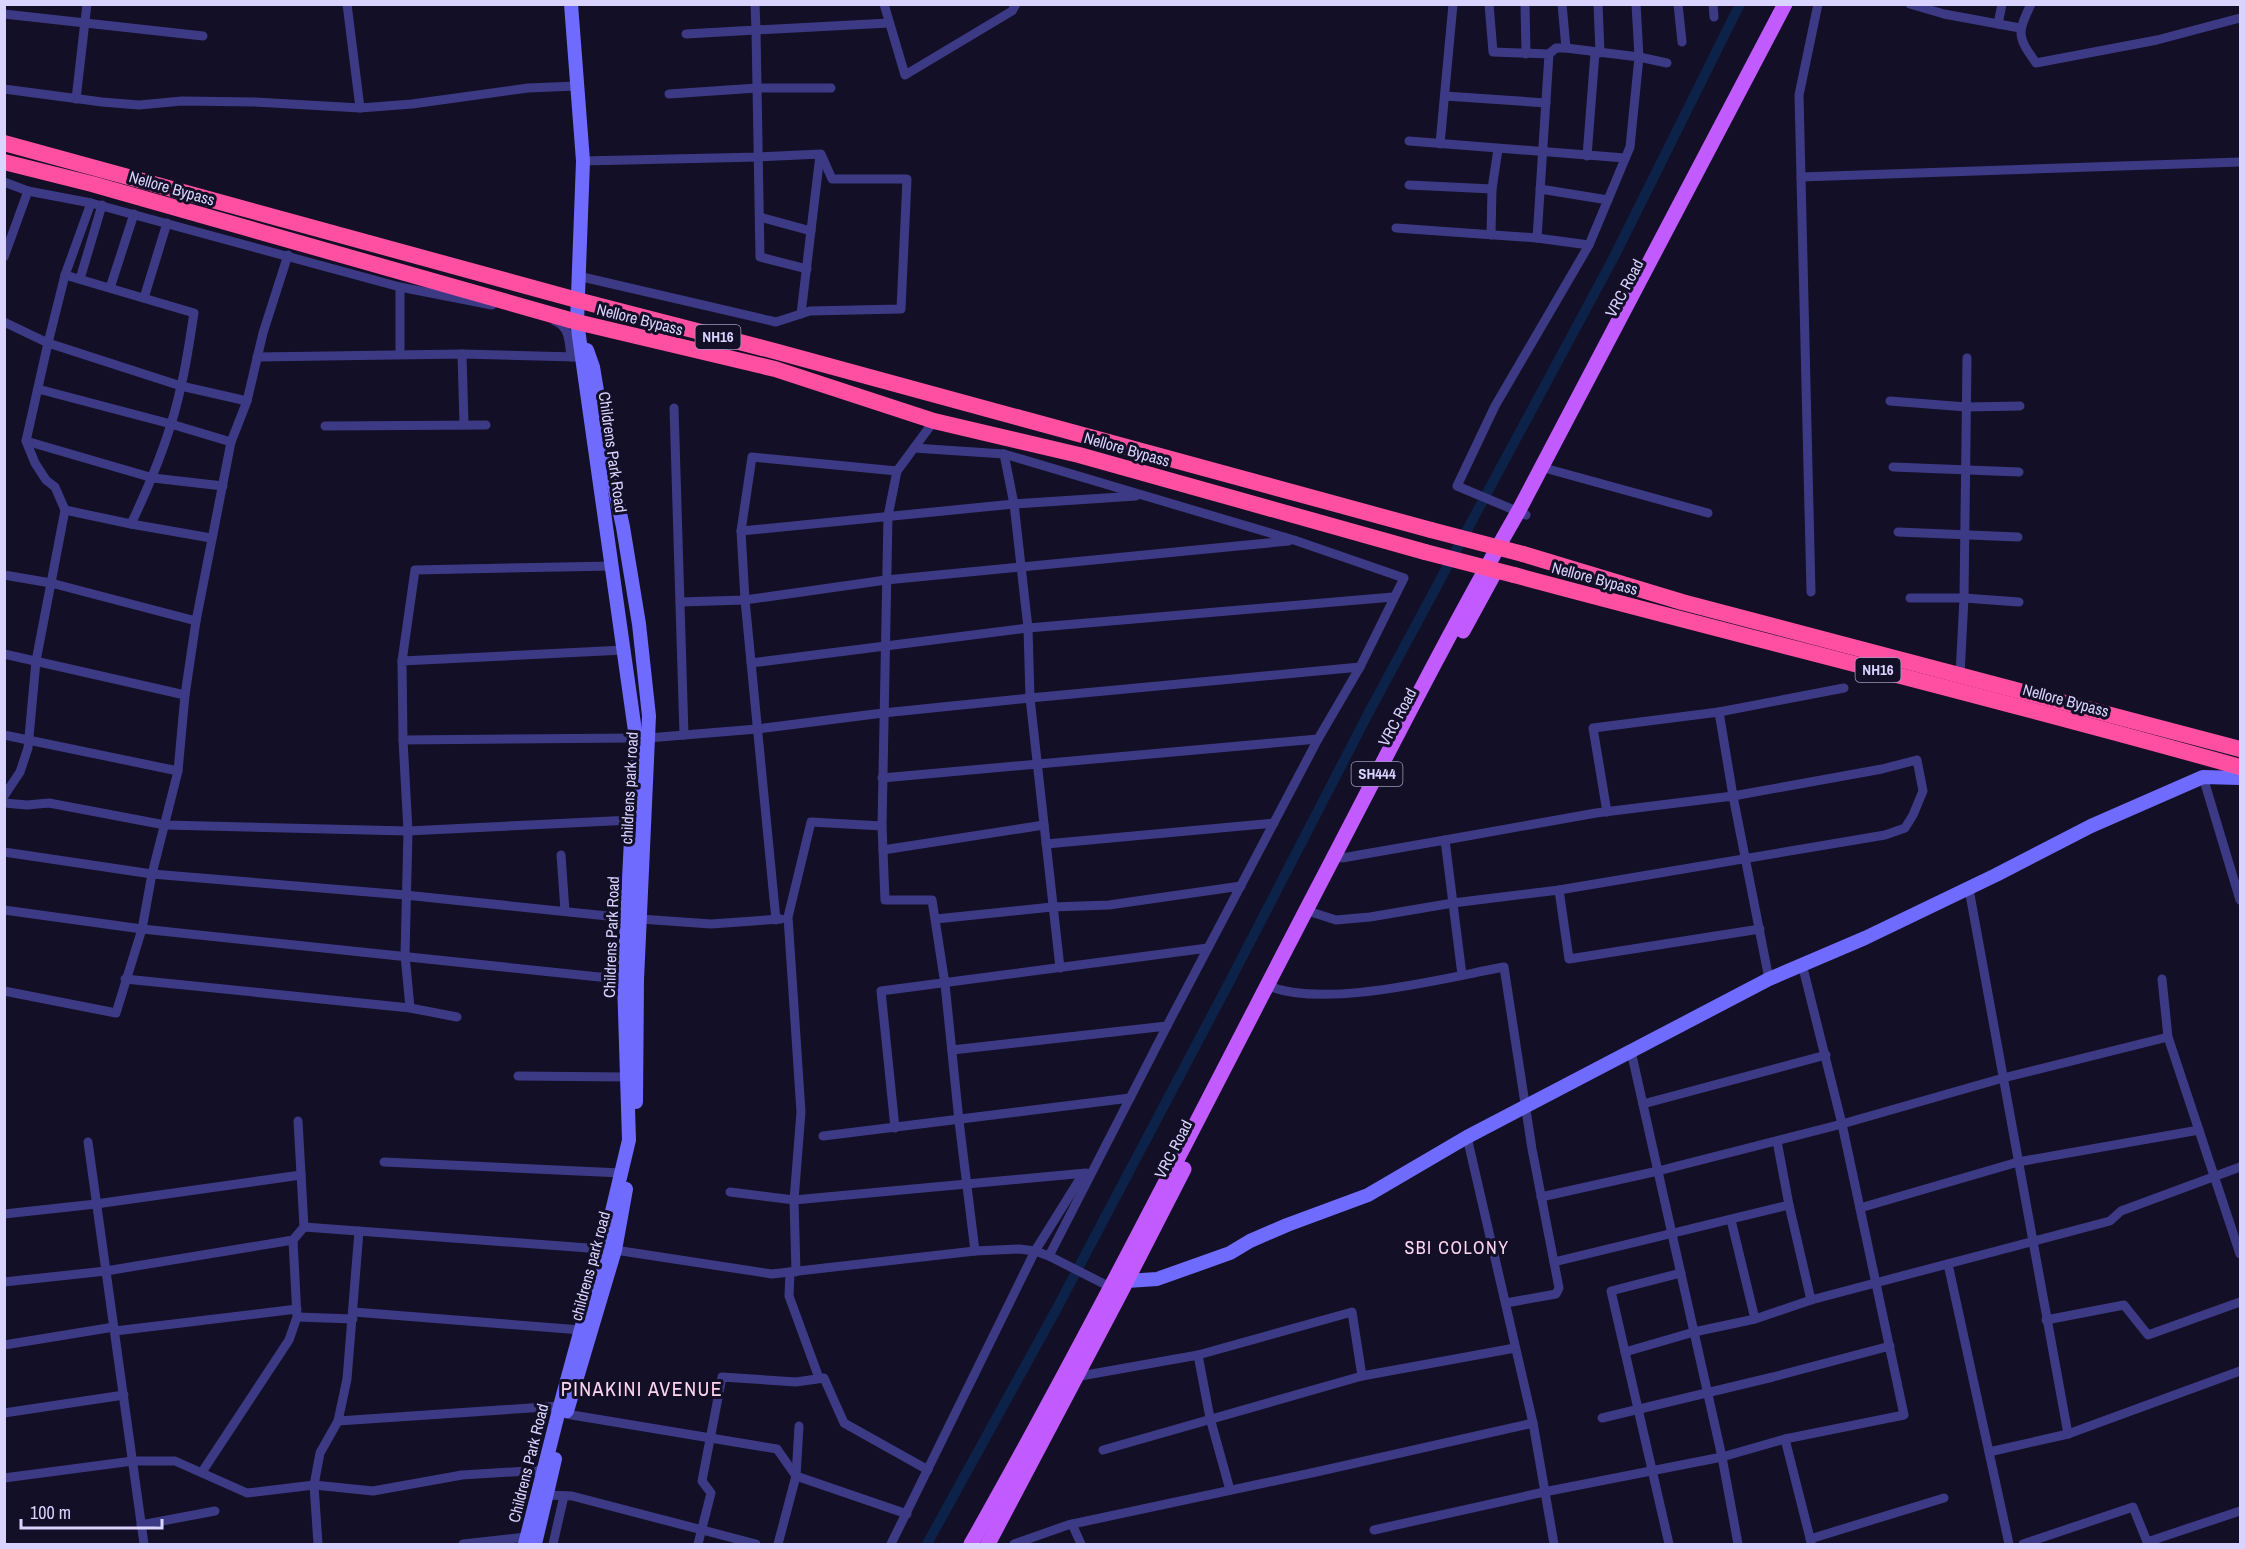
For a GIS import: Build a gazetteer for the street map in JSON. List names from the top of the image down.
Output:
{
  "streets": {
    "highway": ["Nellore Bypass", "NH16"],
    "main road": ["VRC Road", "SH444"],
    "street": ["Childrens Park Road", "childrens park road"]
  },
  "crossings": [
    ["Nellore Bypass", "childrens park road"],
    ["VRC Road", "SH444"],
    ["Childrens Park Road", "childrens park road"]
  ],
  "districts": ["SBI COLONY", "PINAKINI AVENUE"],
  "scale_bar": "100 m"
}
